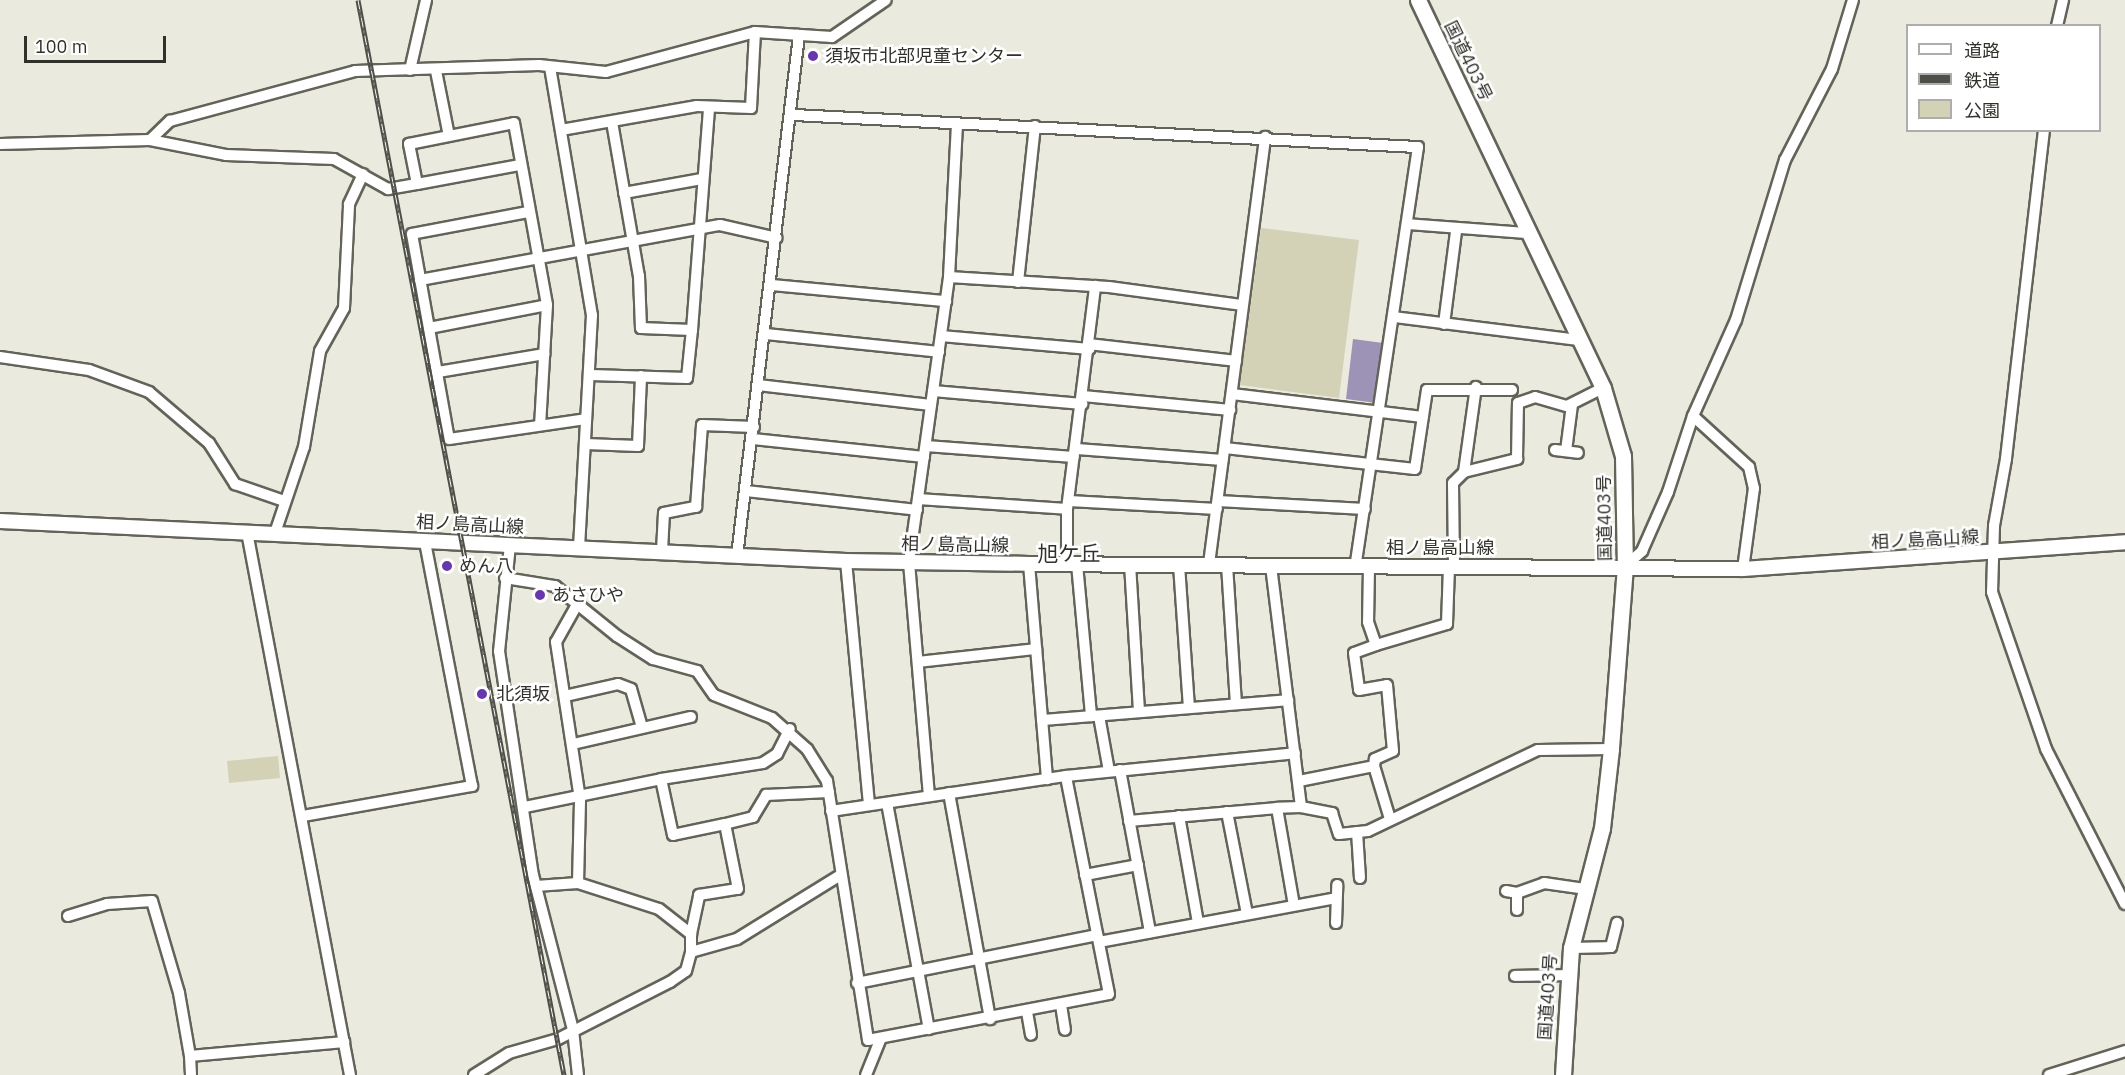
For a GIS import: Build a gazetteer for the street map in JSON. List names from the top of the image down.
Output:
{
  "streets": {
    "highway": ["国道403号"],
    "main road": ["相ノ島高山線"]
  },
  "crossings": [
    ["国道403号", "相ノ島高山線"]
  ],
  "districts": ["旭ケ丘"],
  "places": [
    "須坂市北部児童センター",
    "めん八",
    "あさひや",
    "北須坂"
  ],
  "legend": ["道路", "鉄道", "公園"],
  "scale_bar": "100 m"
}
